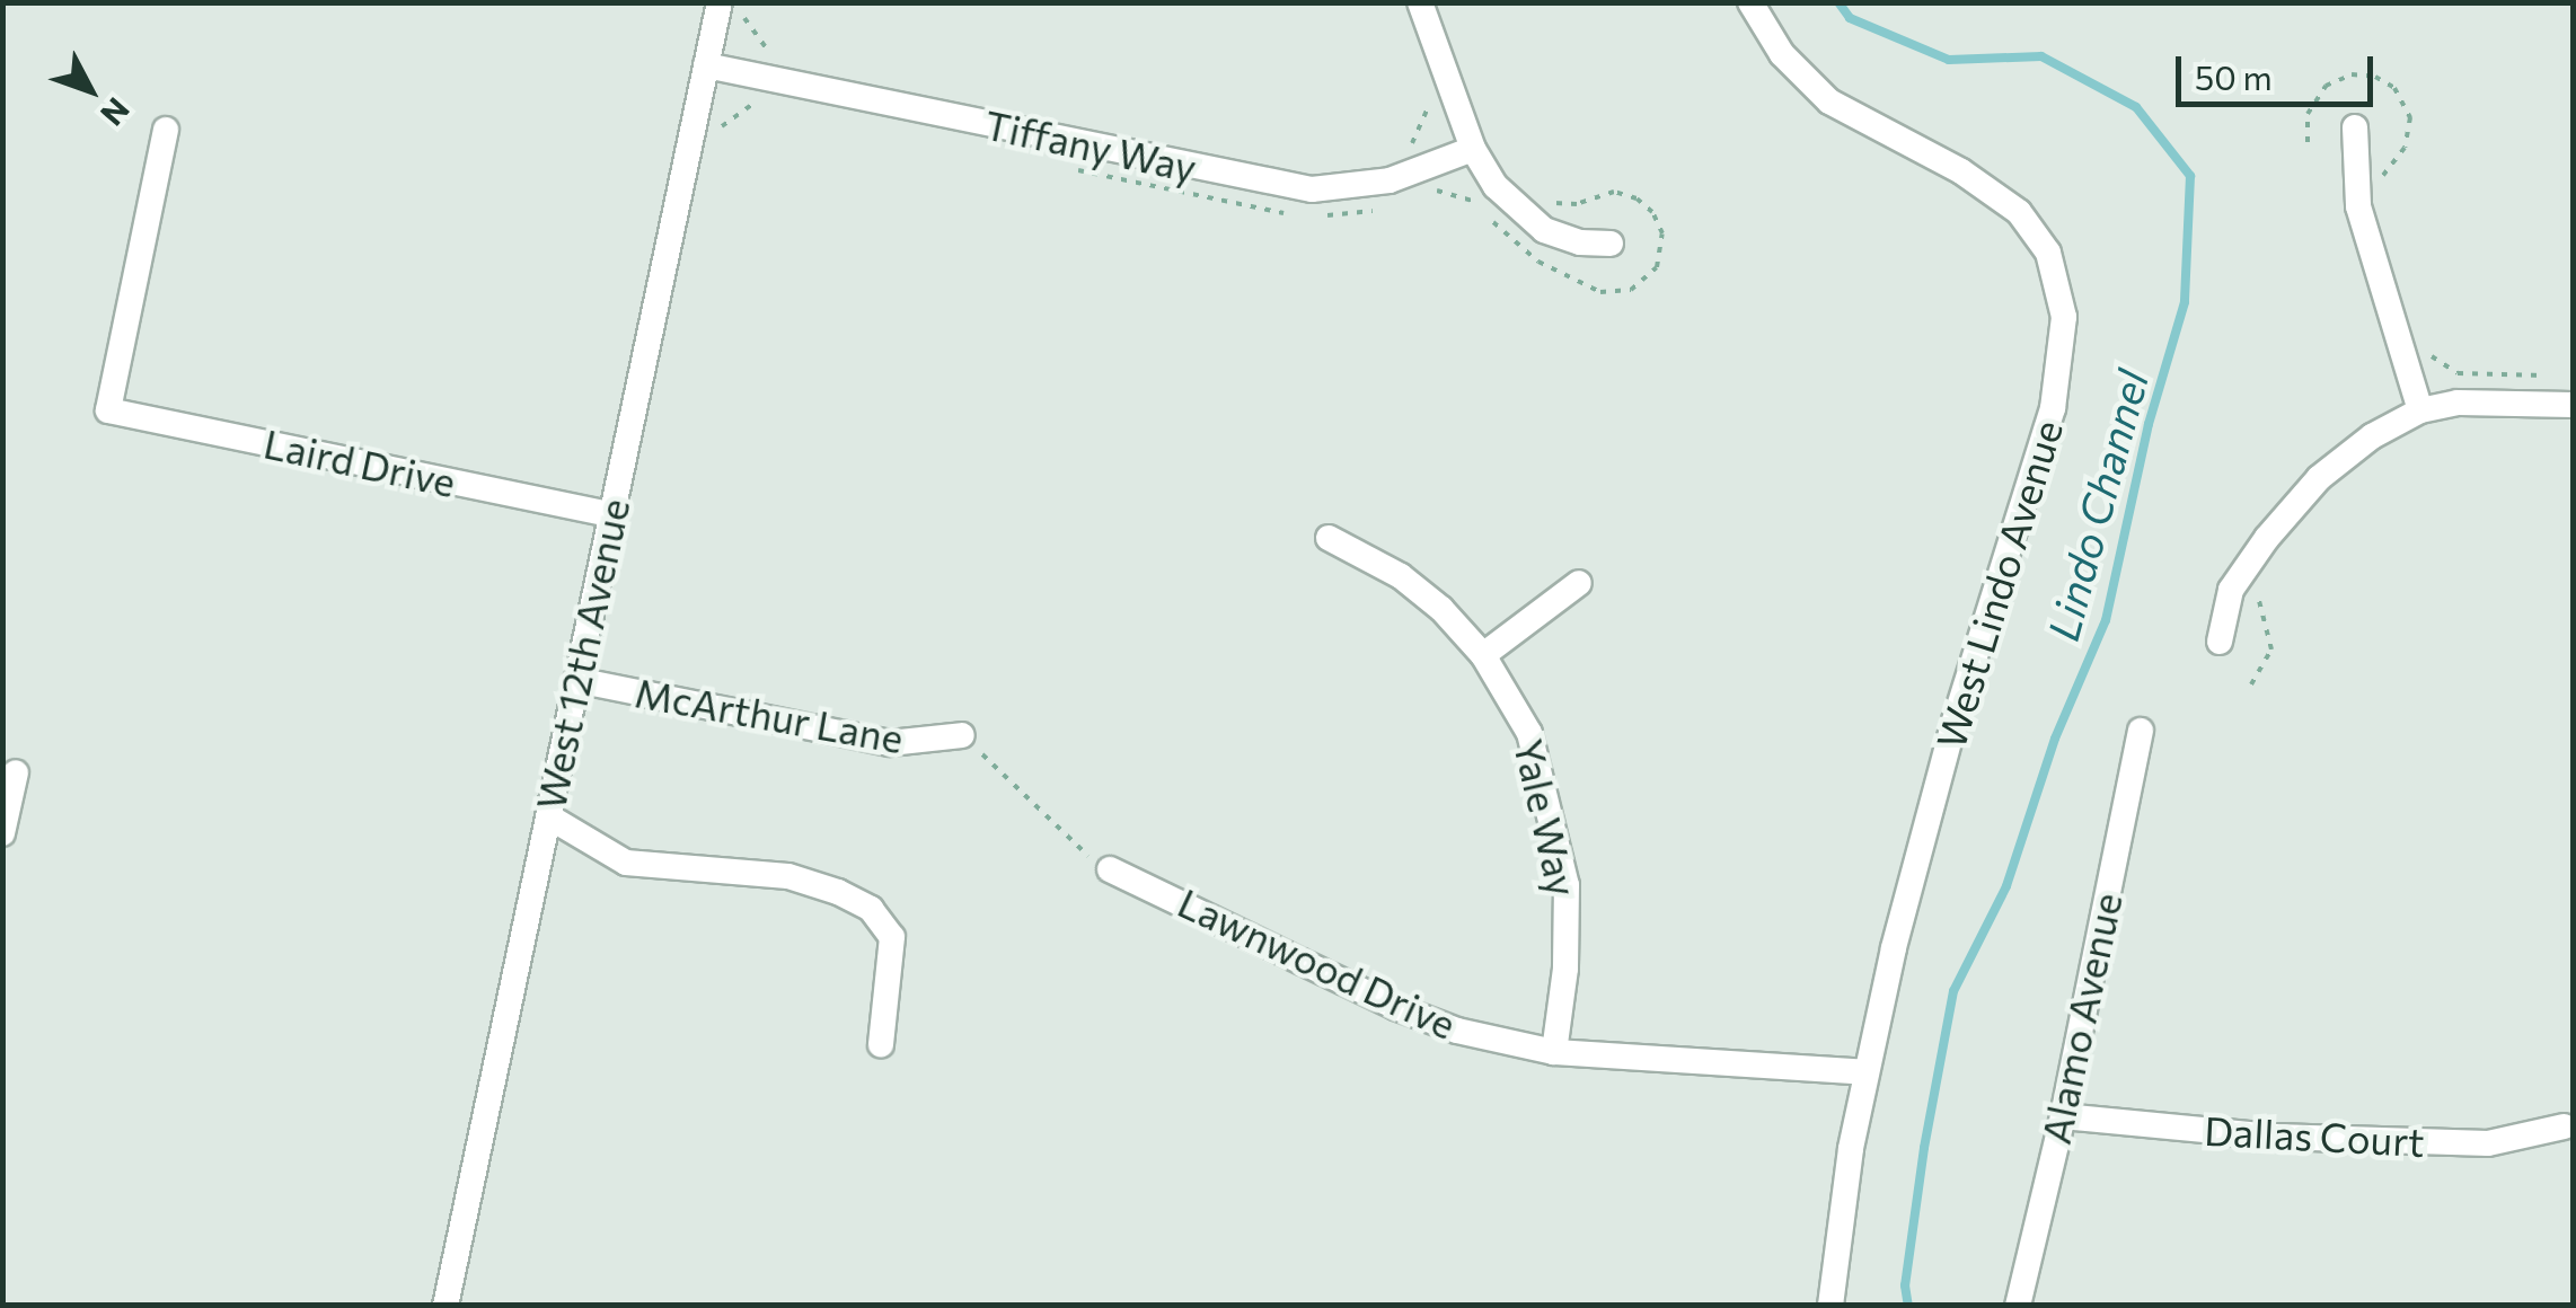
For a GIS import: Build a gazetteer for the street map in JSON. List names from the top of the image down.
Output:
{
  "streets": {
    "street": [
      "Tiffany Way",
      "Laird Drive",
      "West Lindo Avenue",
      "West 12th Avenue",
      "McArthur Lane",
      "Yale Way",
      "Lawnwood Drive",
      "Alamo Avenue",
      "Dallas Court"
    ]
  },
  "crossings": [
    ["Tiffany Way", "West 12th Avenue"],
    ["Laird Drive", "West 12th Avenue"],
    ["West Lindo Avenue", "Lawnwood Drive"],
    ["West 12th Avenue", "McArthur Lane"],
    ["Yale Way", "Lawnwood Drive"],
    ["Alamo Avenue", "Dallas Court"]
  ],
  "water": ["Lindo Channel"],
  "scale_bar": "50 m",
  "north": "bottom right"
}
